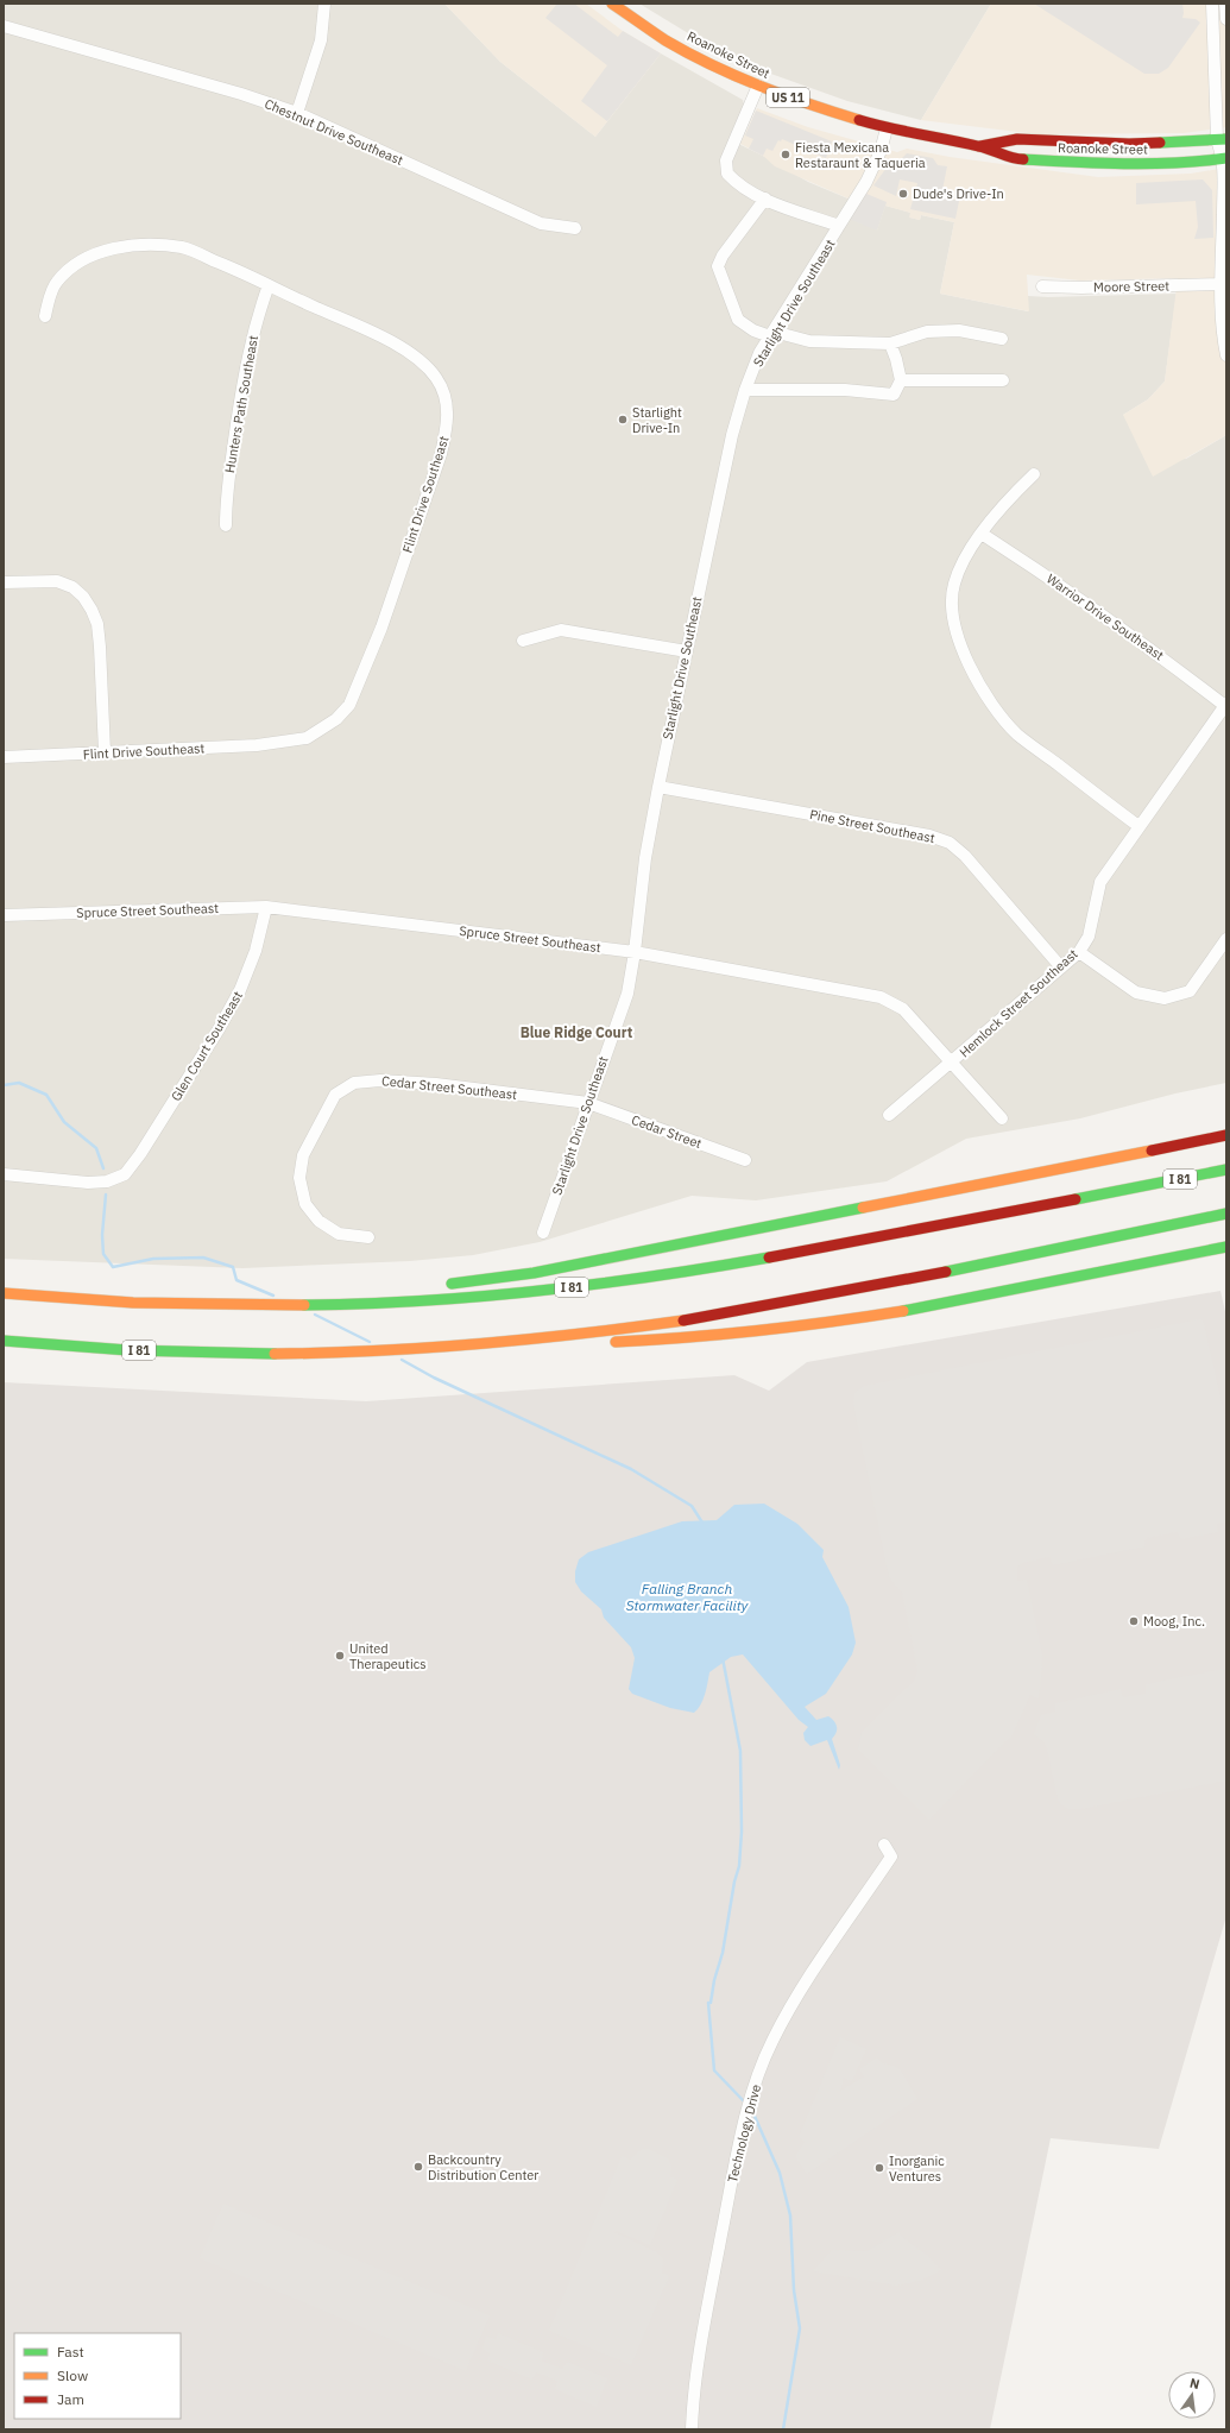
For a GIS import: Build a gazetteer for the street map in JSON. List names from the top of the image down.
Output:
{
  "streets": {
    "main road": ["Roanoke Street", "US 11", "I 81"],
    "street": [
      "Chestnut Drive Southeast",
      "Moore Street",
      "Starlight Drive Southeast",
      "Hunters Path Southeast",
      "Flint Drive Southeast",
      "Warrior Drive Southeast",
      "Pine Street Southeast",
      "Spruce Street Southeast",
      "Hemlock Street Southeast",
      "Glen Court Southeast",
      "Cedar Street Southeast",
      "Cedar Street",
      "Technology Drive"
    ]
  },
  "crossings": [
    ["Roanoke Street", "Starlight Drive Southeast"],
    ["Starlight Drive Southeast", "Pine Street Southeast"],
    ["Starlight Drive Southeast", "Spruce Street Southeast"],
    ["Starlight Drive Southeast", "Cedar Street Southeast"],
    ["Starlight Drive Southeast", "Cedar Street"],
    ["Hunters Path Southeast", "Flint Drive Southeast"],
    ["Warrior Drive Southeast", "Hemlock Street Southeast"],
    ["Pine Street Southeast", "Hemlock Street Southeast"],
    ["Spruce Street Southeast", "Hemlock Street Southeast"],
    ["Spruce Street Southeast", "Glen Court Southeast"],
    ["Cedar Street Southeast", "Cedar Street"]
  ],
  "districts": ["Blue Ridge Court"],
  "water": ["Falling Branch Stormwater Facility"],
  "places": [
    "Fiesta Mexicana Restaraunt & Taqueria",
    "Dude's Drive-In",
    "Starlight Drive-In",
    "Moog, Inc.",
    "United Therapeutics",
    "Backcountry Distribution Center",
    "Inorganic Ventures"
  ],
  "legend": ["Fast", "Slow", "Jam"],
  "north": "top"
}
